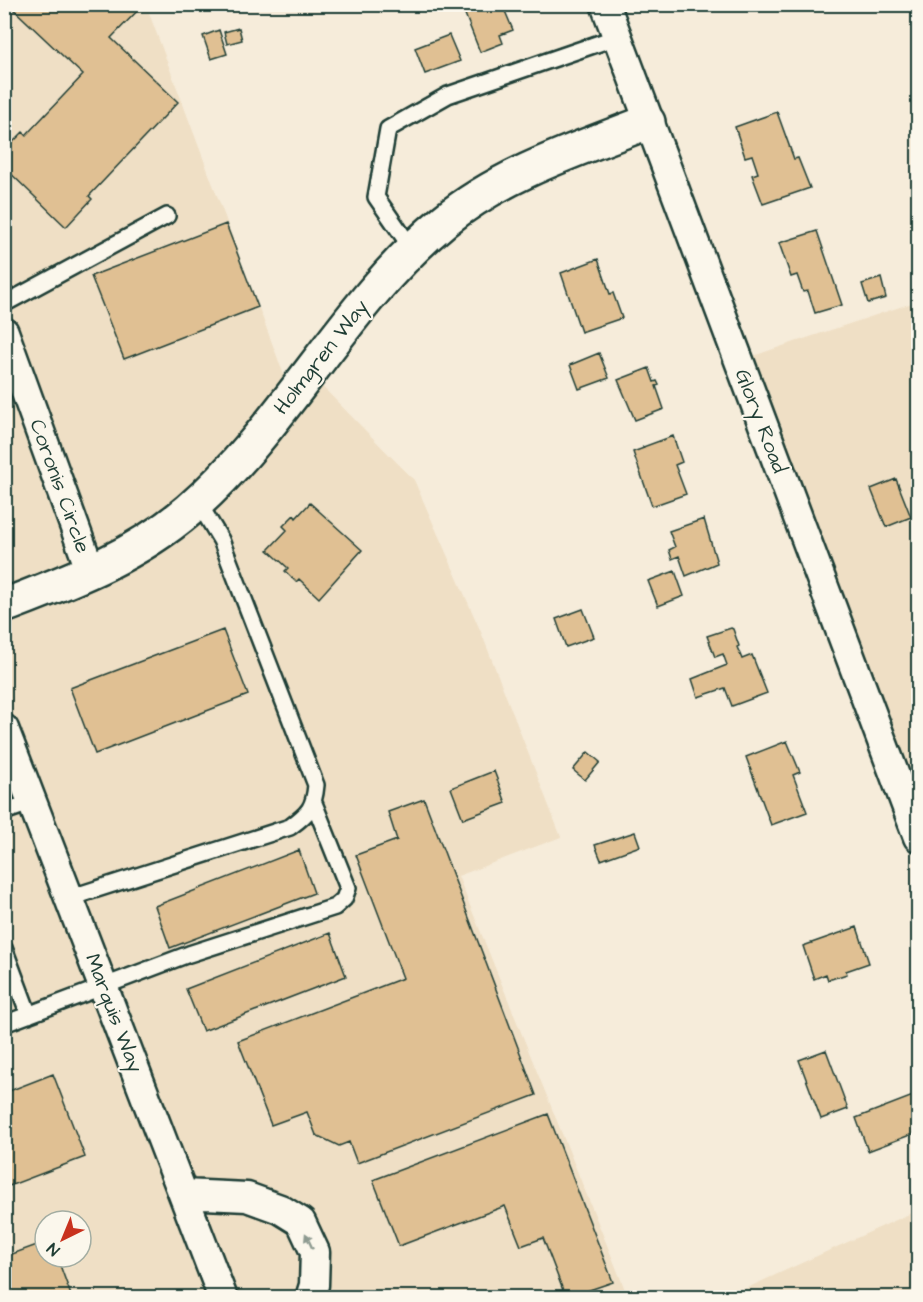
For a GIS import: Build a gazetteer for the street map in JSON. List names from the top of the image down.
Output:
{
  "streets": {
    "street": [
      "Holmgren Way",
      "Glory Road",
      "Coronis Circle",
      "Marquis Way"
    ]
  },
  "crossings": [
    ["Holmgren Way", "Glory Road"],
    ["Holmgren Way", "Coronis Circle"]
  ],
  "north": "bottom left"
}
